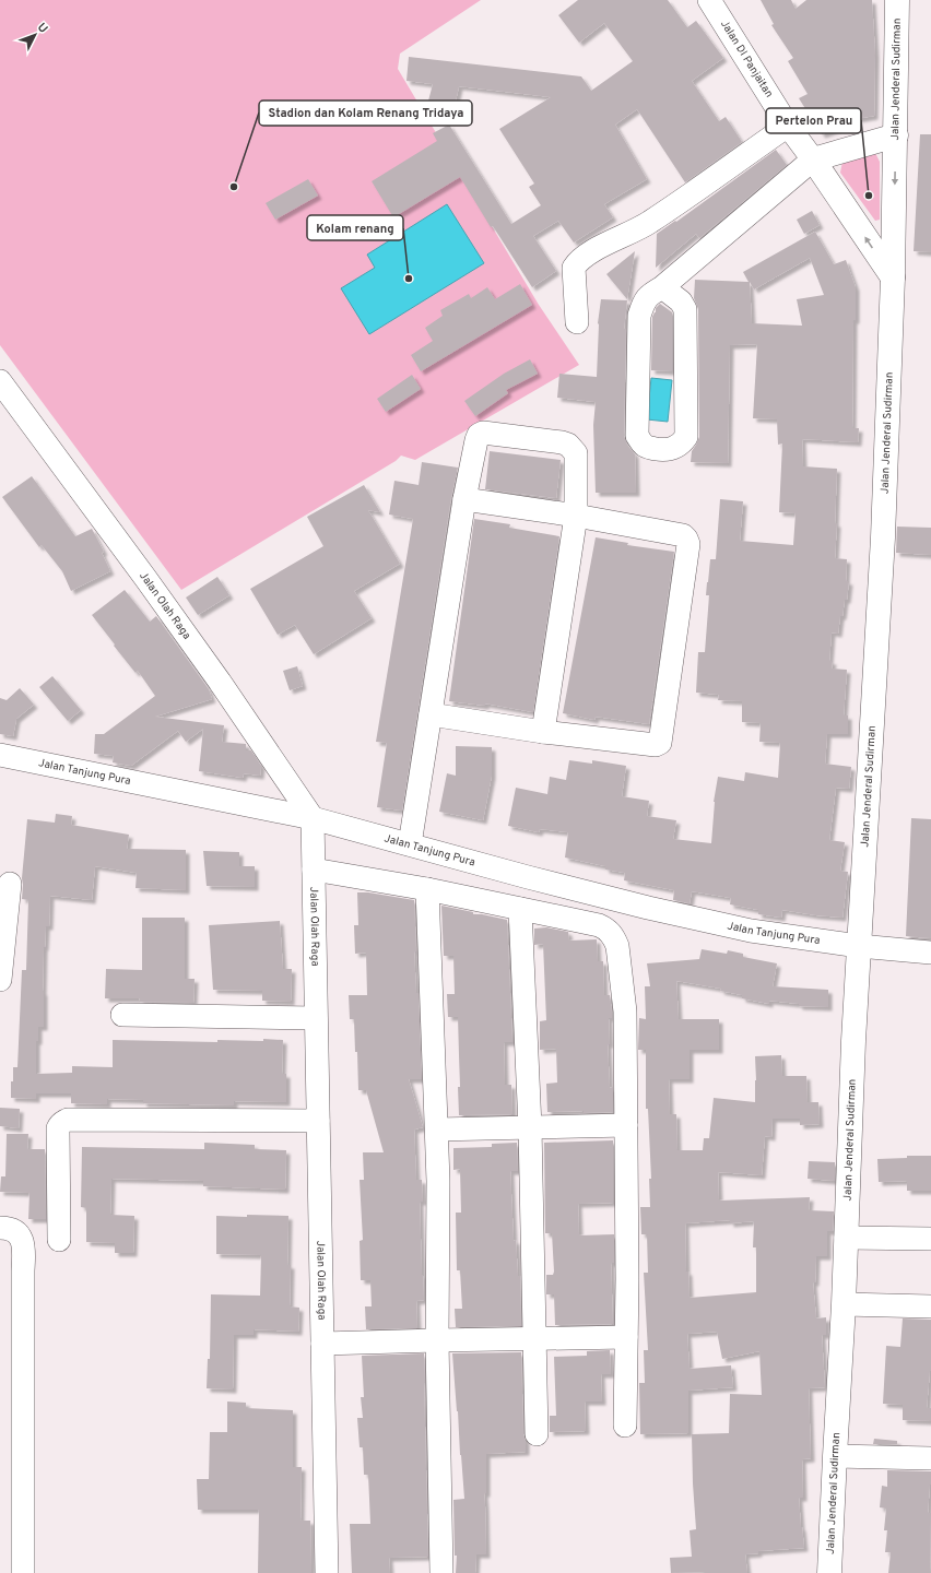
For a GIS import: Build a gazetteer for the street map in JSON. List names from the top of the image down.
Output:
{
  "streets": {
    "main road": ["Jalan Jenderal Sudirman"],
    "street": ["Jalan DI Panjaitan", "Jalan Olah Raga", "Jalan Tanjung Pura"]
  },
  "crossings": [
    ["Jalan Jenderal Sudirman", "Jalan Tanjung Pura"],
    ["Jalan Olah Raga", "Jalan Tanjung Pura"]
  ],
  "places": ["Stadion dan Kolam Renang Tridaya", "Pertelon Prau", "Kolam renang"],
  "north": "top right"
}
